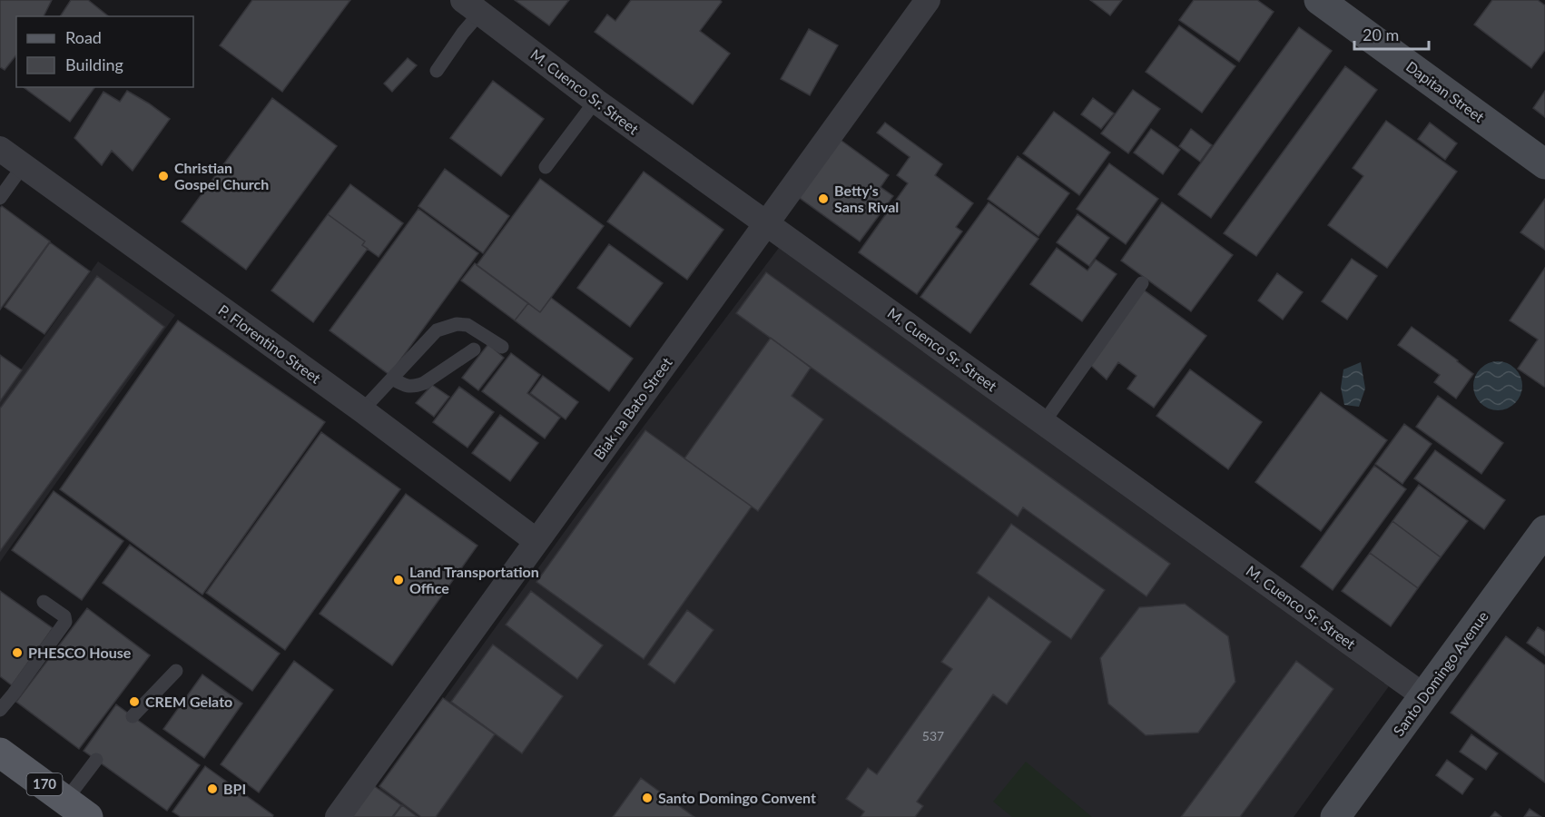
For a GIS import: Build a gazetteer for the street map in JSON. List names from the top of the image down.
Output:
{
  "streets": {
    "main road": ["Dapitan Street", "Santo Domingo Avenue", "170"],
    "street": ["M. Cuenco Sr. Street", "P. Florentino Street", "Biak na Bato Street"]
  },
  "crossings": [
    ["M. Cuenco Sr. Street", "Biak na Bato Street"],
    ["M. Cuenco Sr. Street", "Santo Domingo Avenue"],
    ["P. Florentino Street", "Biak na Bato Street"]
  ],
  "places": [
    "Christian Gospel Church",
    "Betty’s Sans Rival",
    "Land Transportation Office",
    "PHESCO House",
    "CREM Gelato",
    "BPI",
    "Santo Domingo Convent"
  ],
  "house_numbers": ["537"],
  "legend": ["Road", "Building"],
  "scale_bar": "20 m"
}
